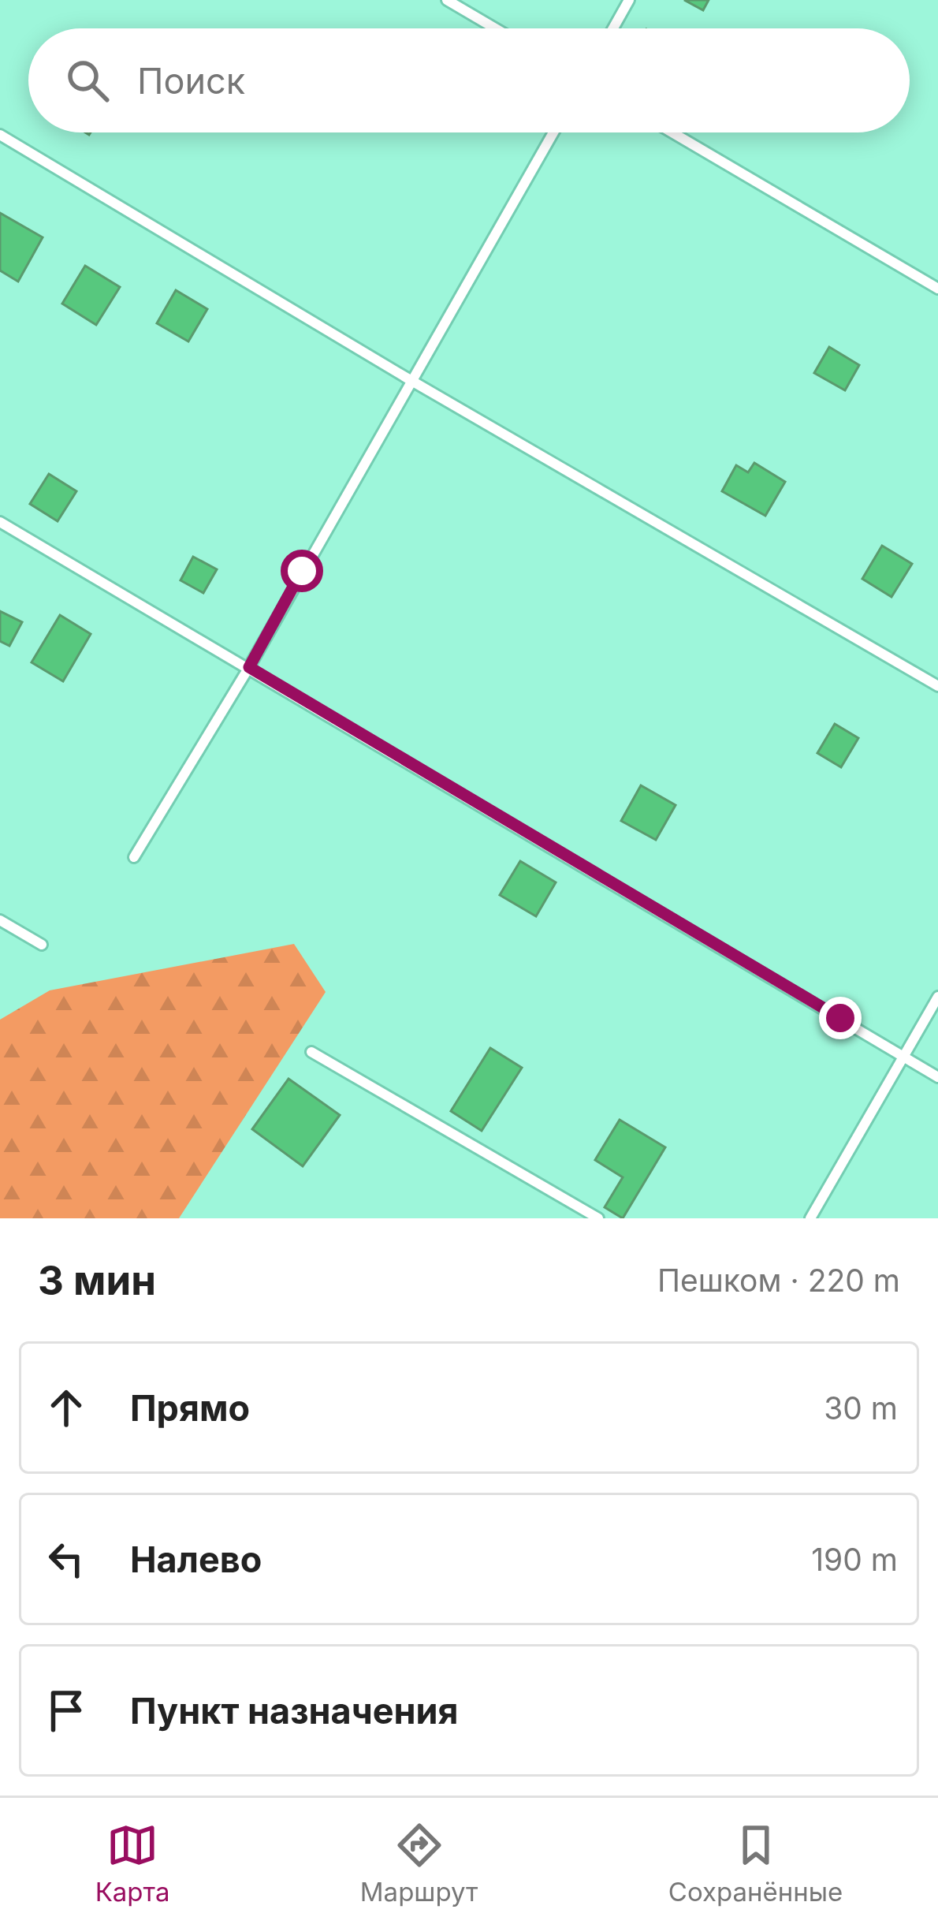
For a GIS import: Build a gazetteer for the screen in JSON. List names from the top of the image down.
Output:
{
  "page": {
    "search": "Поиск",
    "heading": ["3 мин", "Пешком · 220 m"],
    "list": [
      ["Прямо", "30 m"],
      ["Налево", "190 m"],
      "Пункт назначения"
    ],
    "nav": ["Карта", "Маршрут", "Сохранённые"]
  }
}
